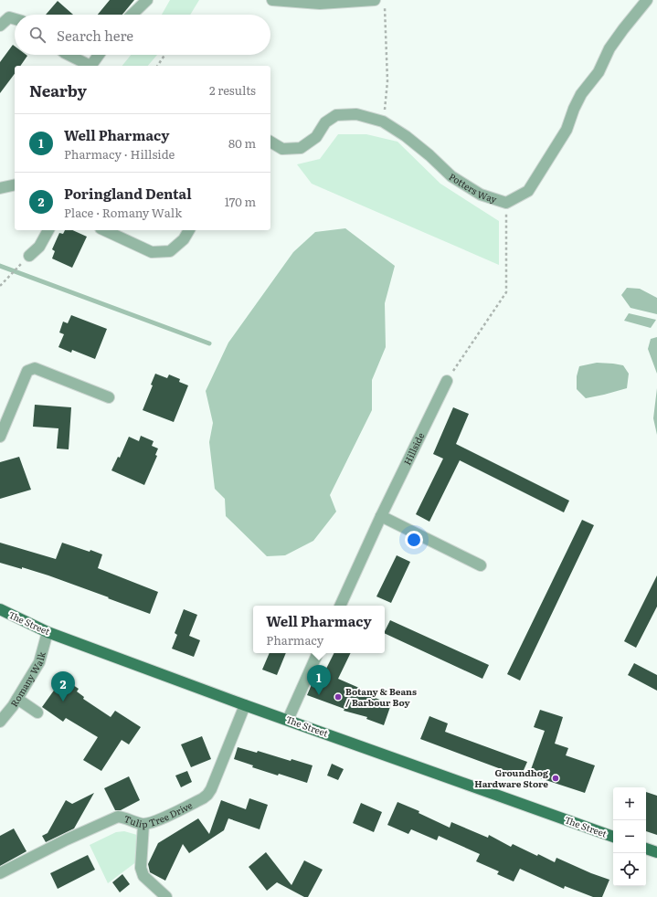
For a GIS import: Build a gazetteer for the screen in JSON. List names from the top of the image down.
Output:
{
  "streets": {
    "main road": ["The Street"],
    "street": [
      "Potters Way",
      "Hillside",
      "Romany Walk",
      "Tulip Tree Drive"
    ]
  },
  "crossings": [
    ["The Street", "Romany Walk"],
    ["The Street", "Tulip Tree Drive"]
  ],
  "places": ["Botany & Beans / Barbour Boy", "Groundhog Hardware Store"],
  "page": {
    "search": "Search here",
    "heading": ["Nearby", "2 results"],
    "list": [
      {
        "mark": "1",
        "name": "Well Pharmacy",
        "note": "Pharmacy · Hillside",
        "value": "80 m"
      },
      {
        "mark": "2",
        "name": "Poringland Dental",
        "note": "Place · Romany Walk",
        "value": "170 m"
      }
    ],
    "popup": ["Well Pharmacy", "Pharmacy"],
    "pins": ["1", "2"],
    "map_buttons": ["+", "−"]
  }
}
